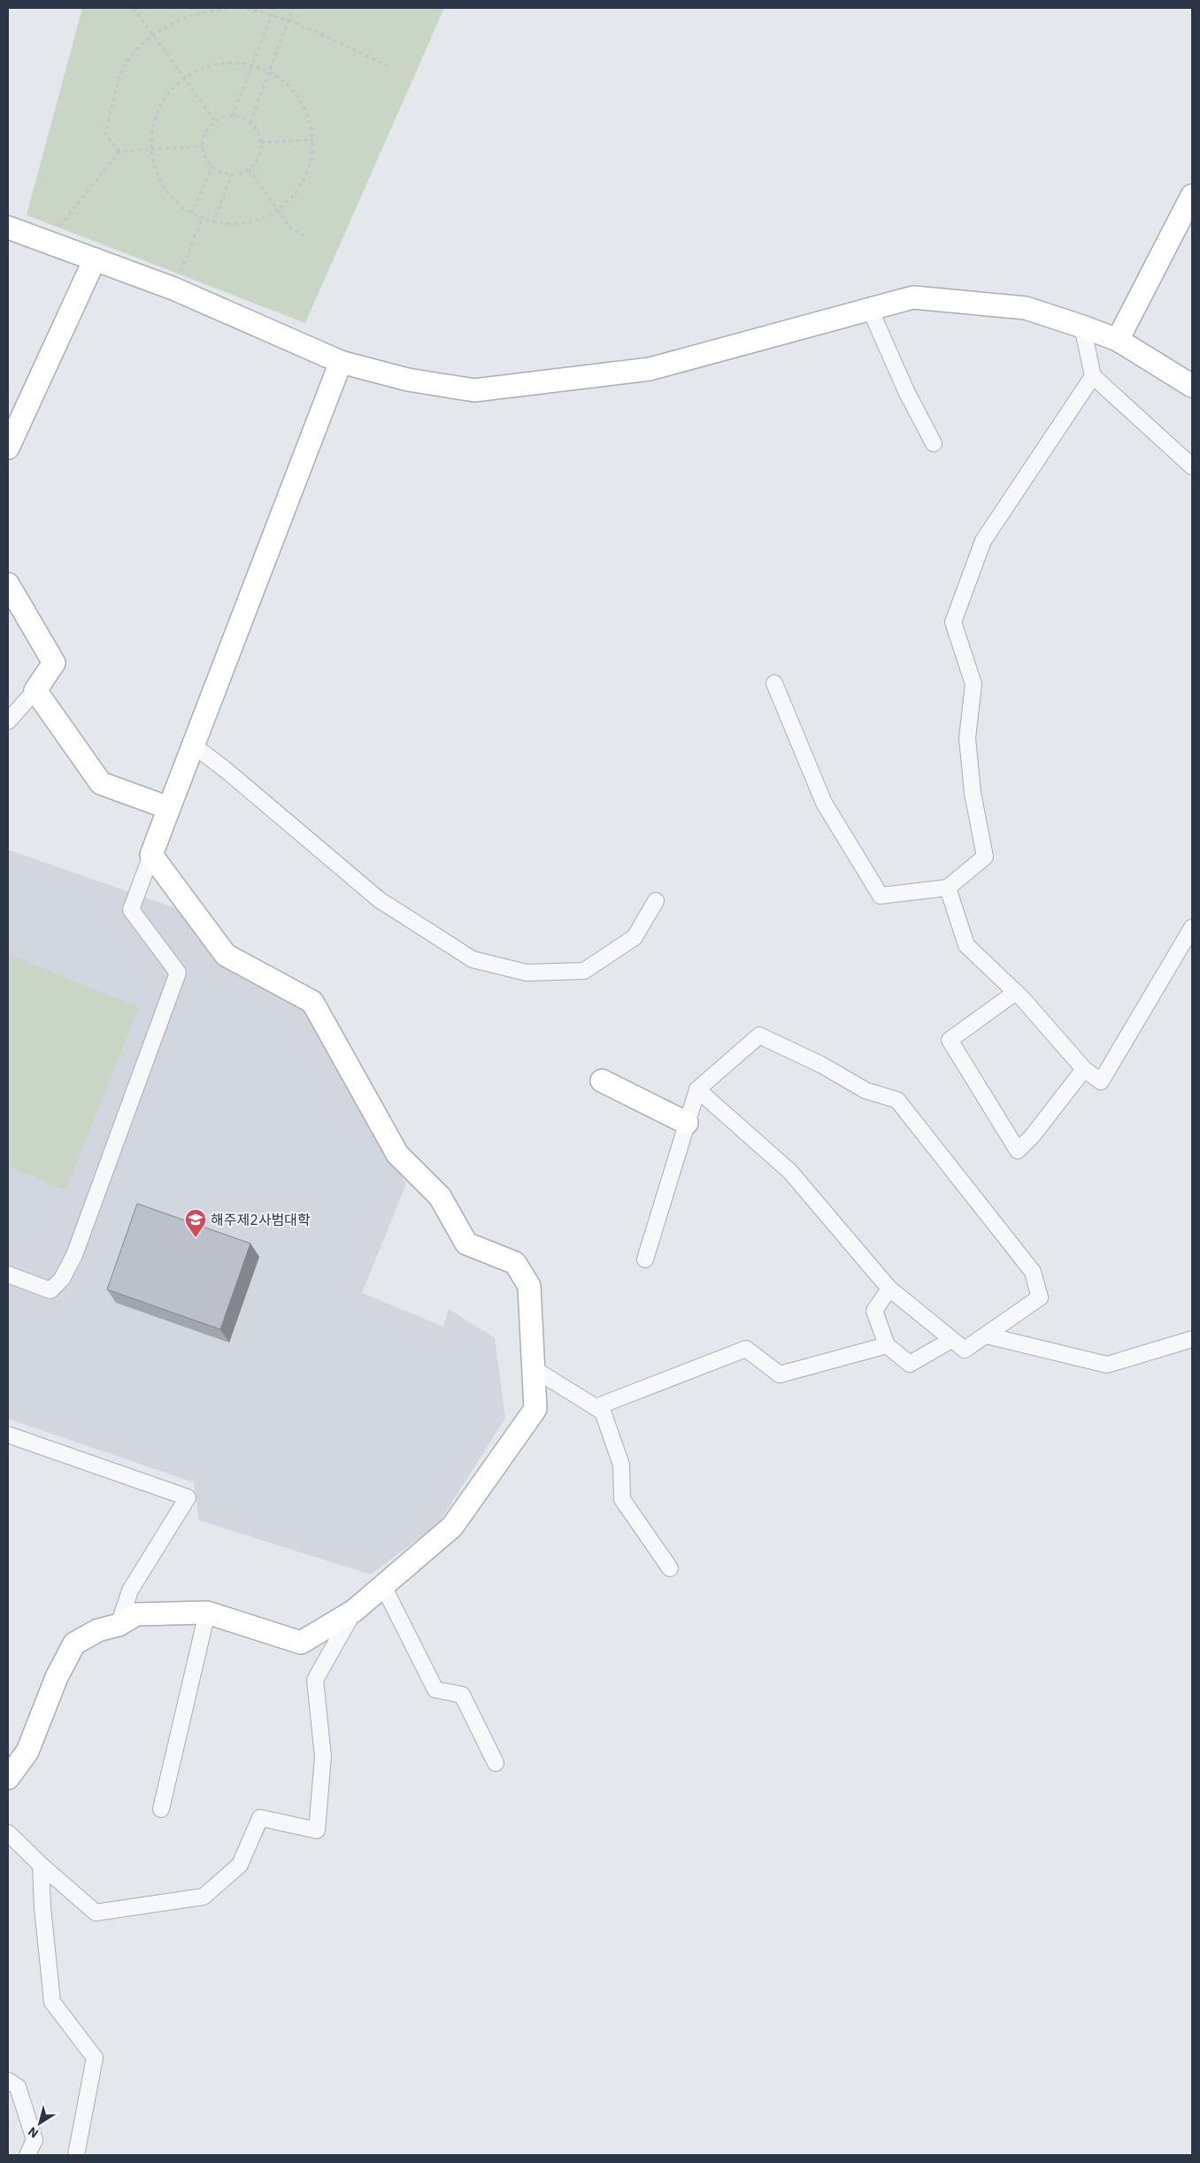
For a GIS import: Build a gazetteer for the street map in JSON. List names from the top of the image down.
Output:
{
  "places": {
    "school or university": ["해주제2사범대학"]
  },
  "north": "bottom left"
}
